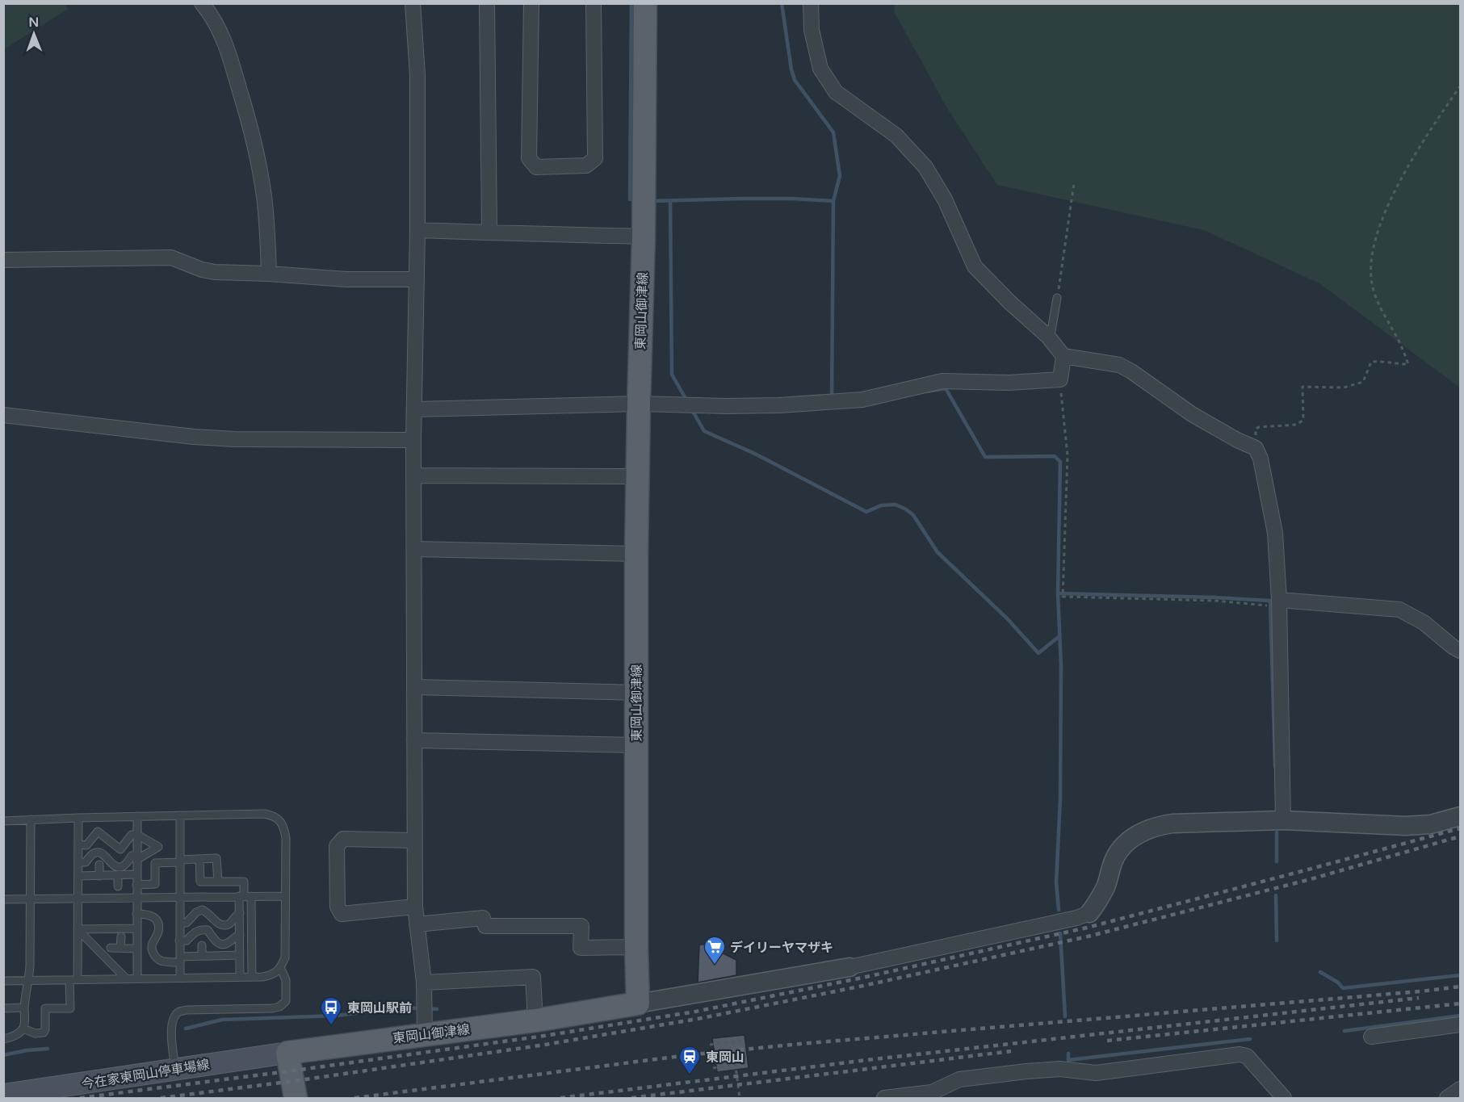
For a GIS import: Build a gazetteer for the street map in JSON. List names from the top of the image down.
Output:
{
  "streets": {
    "main road": ["東岡山御津線", "今在家東岡山停車場線"]
  },
  "crossings": [
    ["東岡山御津線", "今在家東岡山停車場線"]
  ],
  "places": {
    "supermarket": ["デイリーヤマザキ"],
    "bus stop": ["東岡山駅前"],
    "station": ["東岡山"]
  },
  "north": "top"
}
